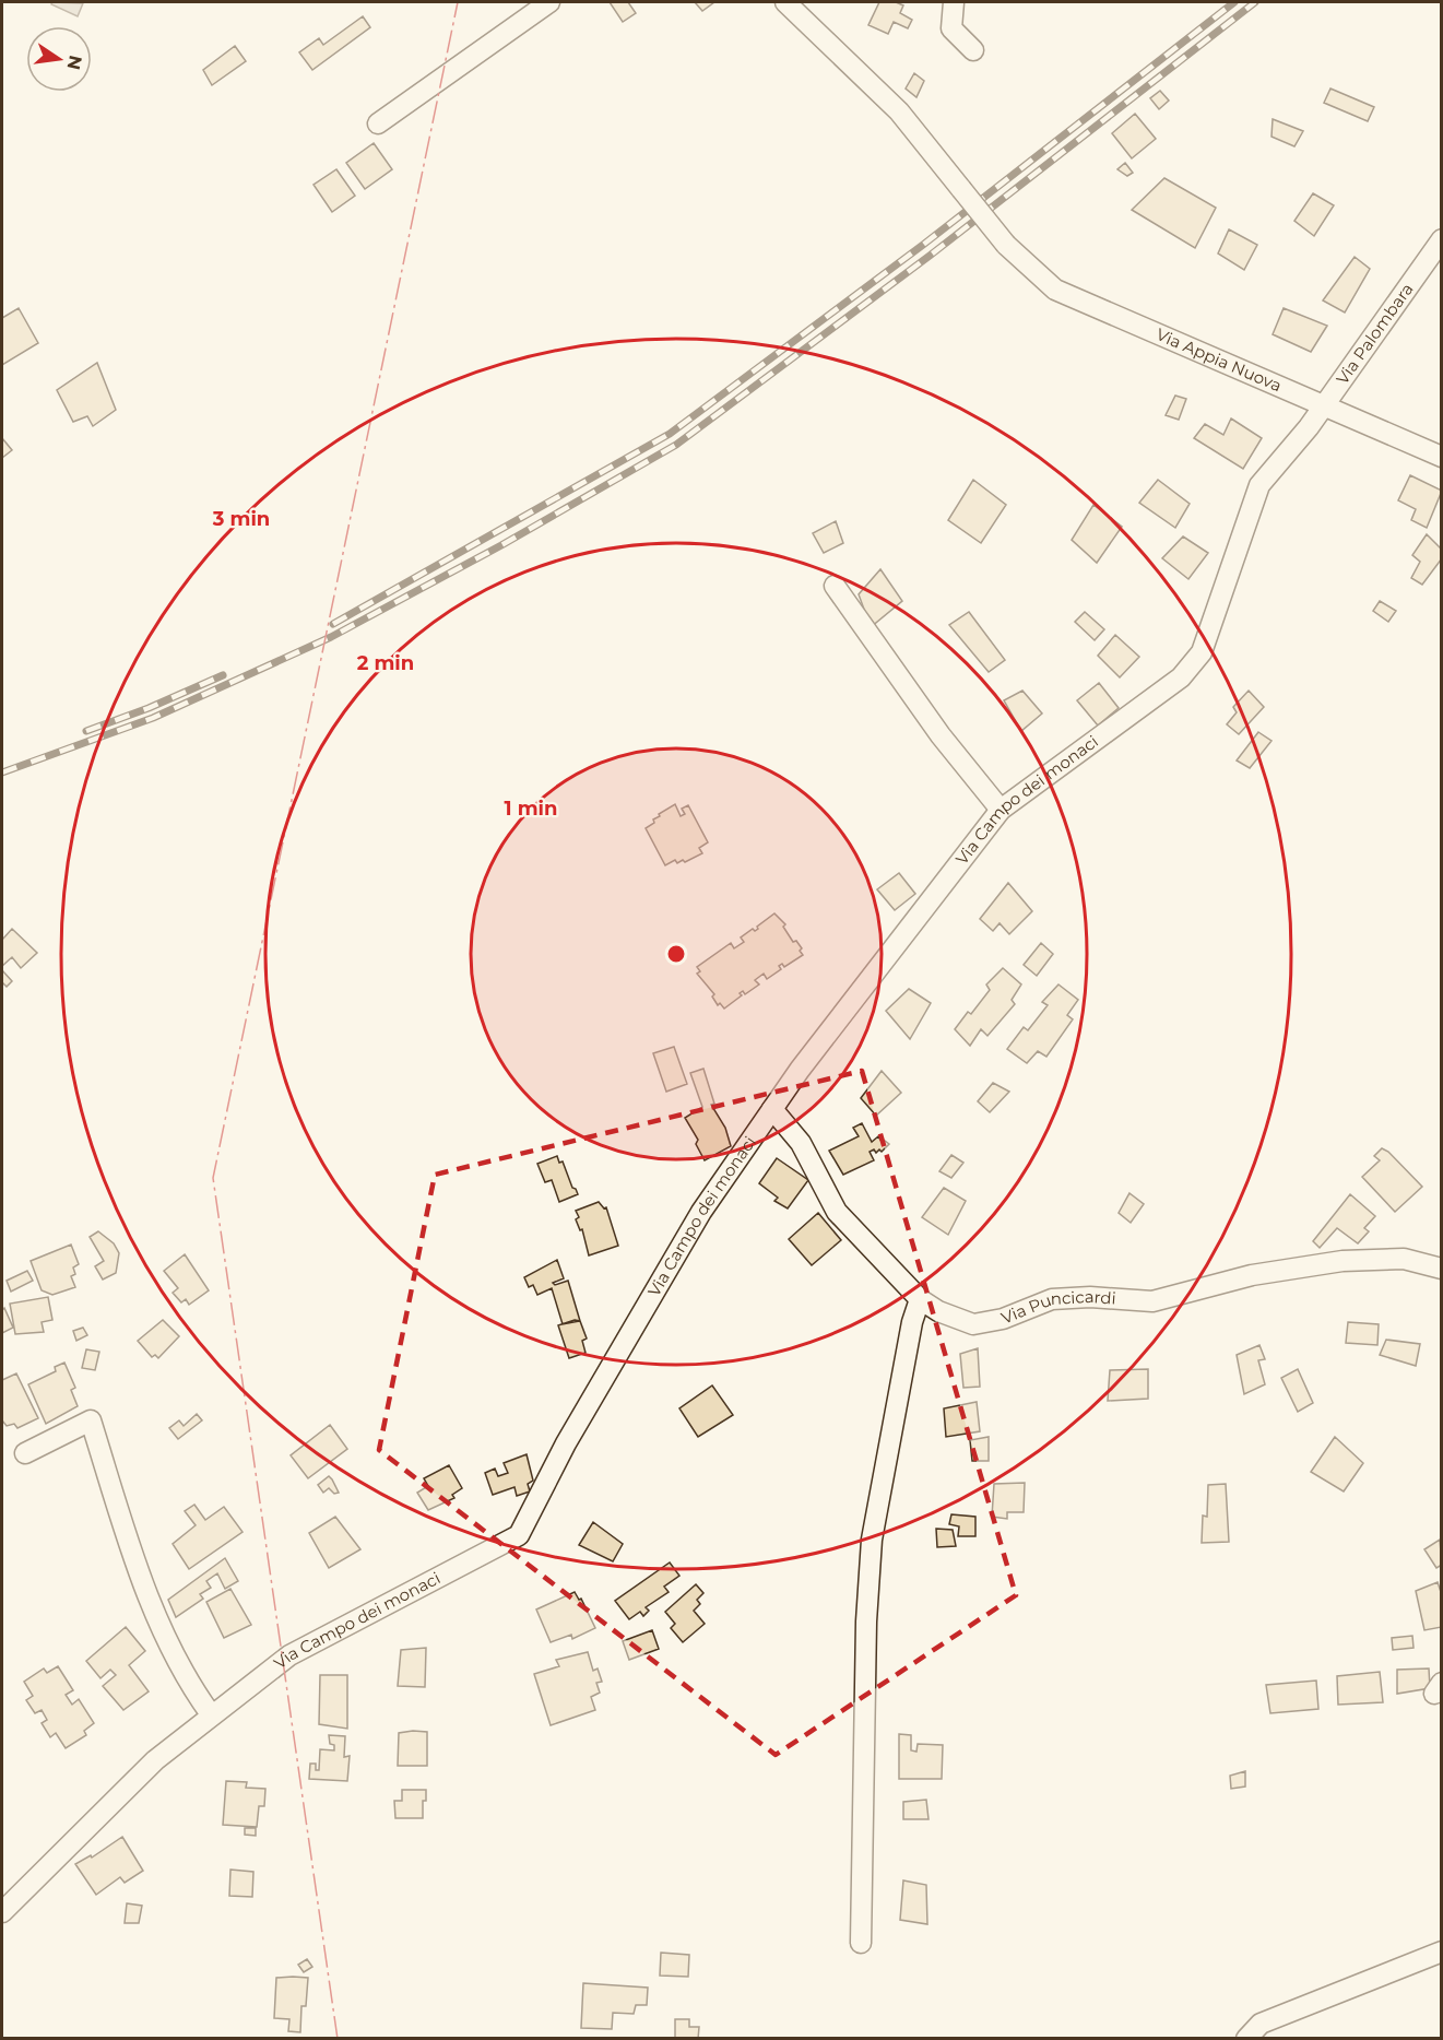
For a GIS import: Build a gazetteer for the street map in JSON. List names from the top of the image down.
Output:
{
  "streets": {
    "street": [
      "Via Palombara",
      "Via Appia Nuova",
      "Via Campo dei monaci",
      "Via Puncicardi"
    ]
  },
  "crossings": [
    ["Via Palombara", "Via Appia Nuova"],
    ["Via Palombara", "Via Campo dei monaci"],
    ["Via Campo dei monaci", "Via Puncicardi"]
  ],
  "north": "right",
  "rings": ["3 min", "2 min", "1 min"]
}
